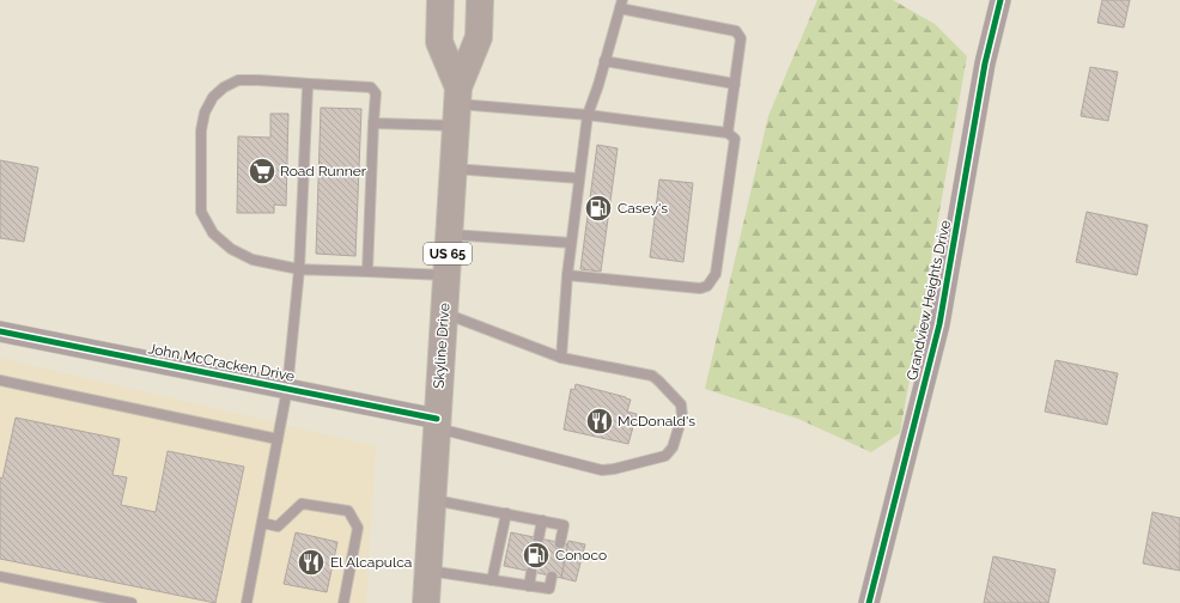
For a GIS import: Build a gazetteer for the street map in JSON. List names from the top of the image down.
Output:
{
  "streets": {
    "highway": ["US 65", "Skyline Drive"],
    "street": ["Grandview Heights Drive", "John McCracken Drive"]
  },
  "crossings": [
    ["Skyline Drive", "John McCracken Drive"]
  ],
  "places": {
    "supermarket": ["Road Runner"],
    "fuel station": ["Casey's", "Conoco"],
    "restaurant": ["McDonald's", "El Alcapulca"]
  }
}
